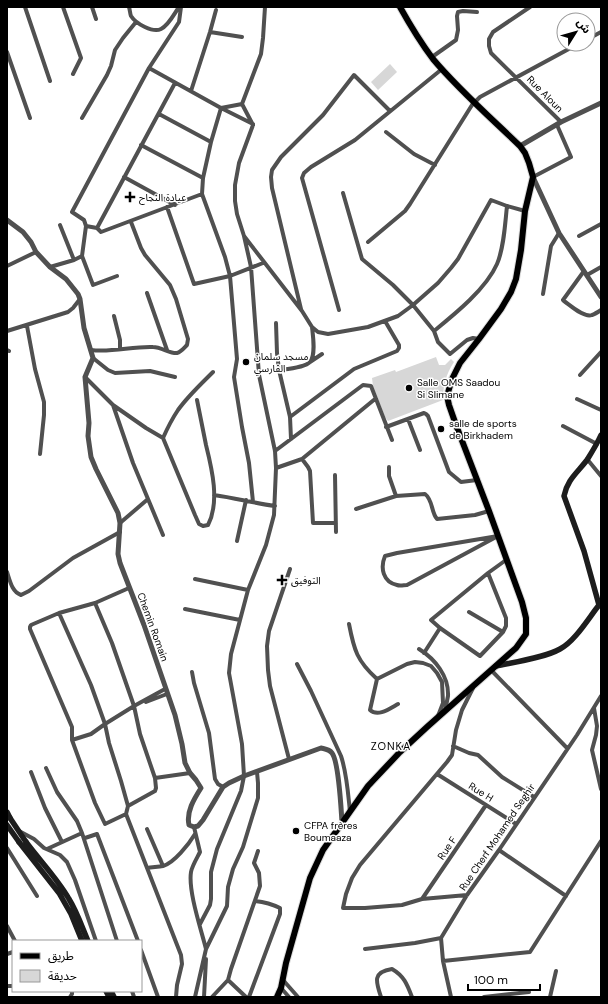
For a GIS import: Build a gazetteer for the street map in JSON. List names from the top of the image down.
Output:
{
  "streets": {
    "street": [
      "Rue Aloun",
      "Chemin Romain",
      "Rue H",
      "Rue Cherf Mohamed Seghir",
      "Rue F"
    ]
  },
  "crossings": [
    ["Rue H", "Rue Cherf Mohamed Seghir"],
    ["Rue H", "Rue F"]
  ],
  "districts": ["ZONKA"],
  "places": {
    "health": ["عيادة النجاح", "التوفيق"],
    "other": [
      "مسجد سلمان الفارسي",
      "Salle OMS Saadou Si Slimane",
      "salle de sports de Birkhadem",
      "CFPA frères Boumaaza"
    ]
  },
  "legend": ["طريق", "حديقة"],
  "scale_bar": "100 m",
  "north": "top right"
}
